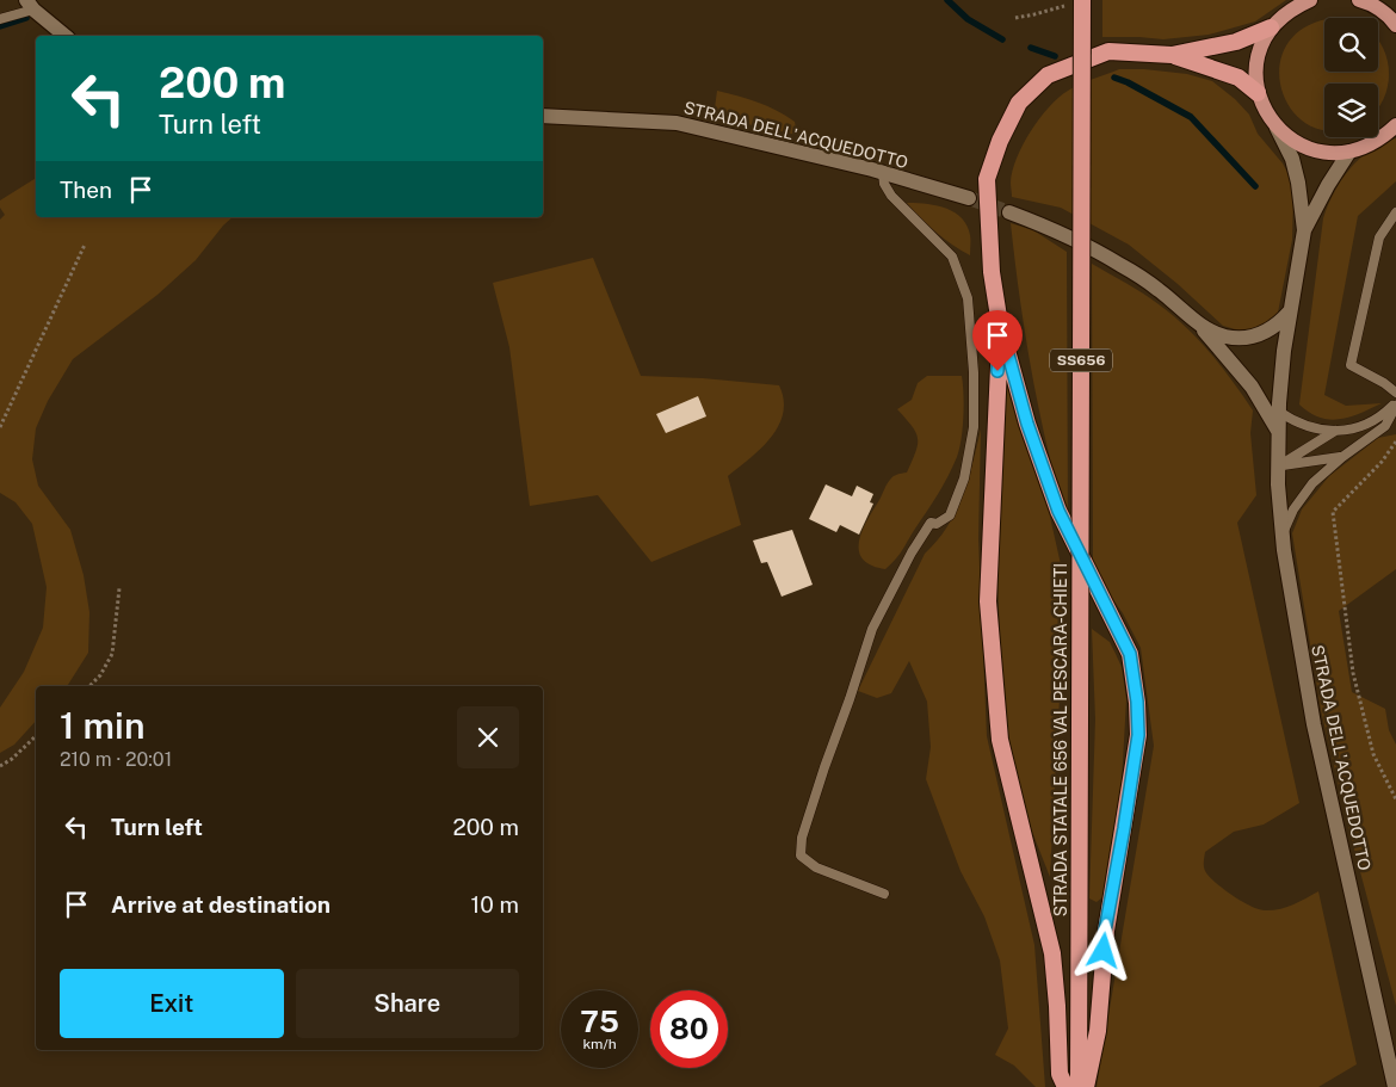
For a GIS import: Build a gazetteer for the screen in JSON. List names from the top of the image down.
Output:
{
  "streets": {
    "highway": ["SS656", "STRADA STATALE 656 VAL PESCARA-CHIETI"],
    "street": ["STRADA DELL'ACQUEDOTTO"]
  },
  "page": {
    "turn": ["200 m", "Turn left"],
    "then": "Then",
    "heading": ["1 min", "210 m · 20:01"],
    "list": [
      {
        "name": "Turn left",
        "value": "200 m"
      },
      {
        "name": "Arrive at destination",
        "value": "10 m"
      }
    ],
    "buttons": ["Exit", "Share"],
    "speed": "75 km/h",
    "limit": "80"
  }
}
